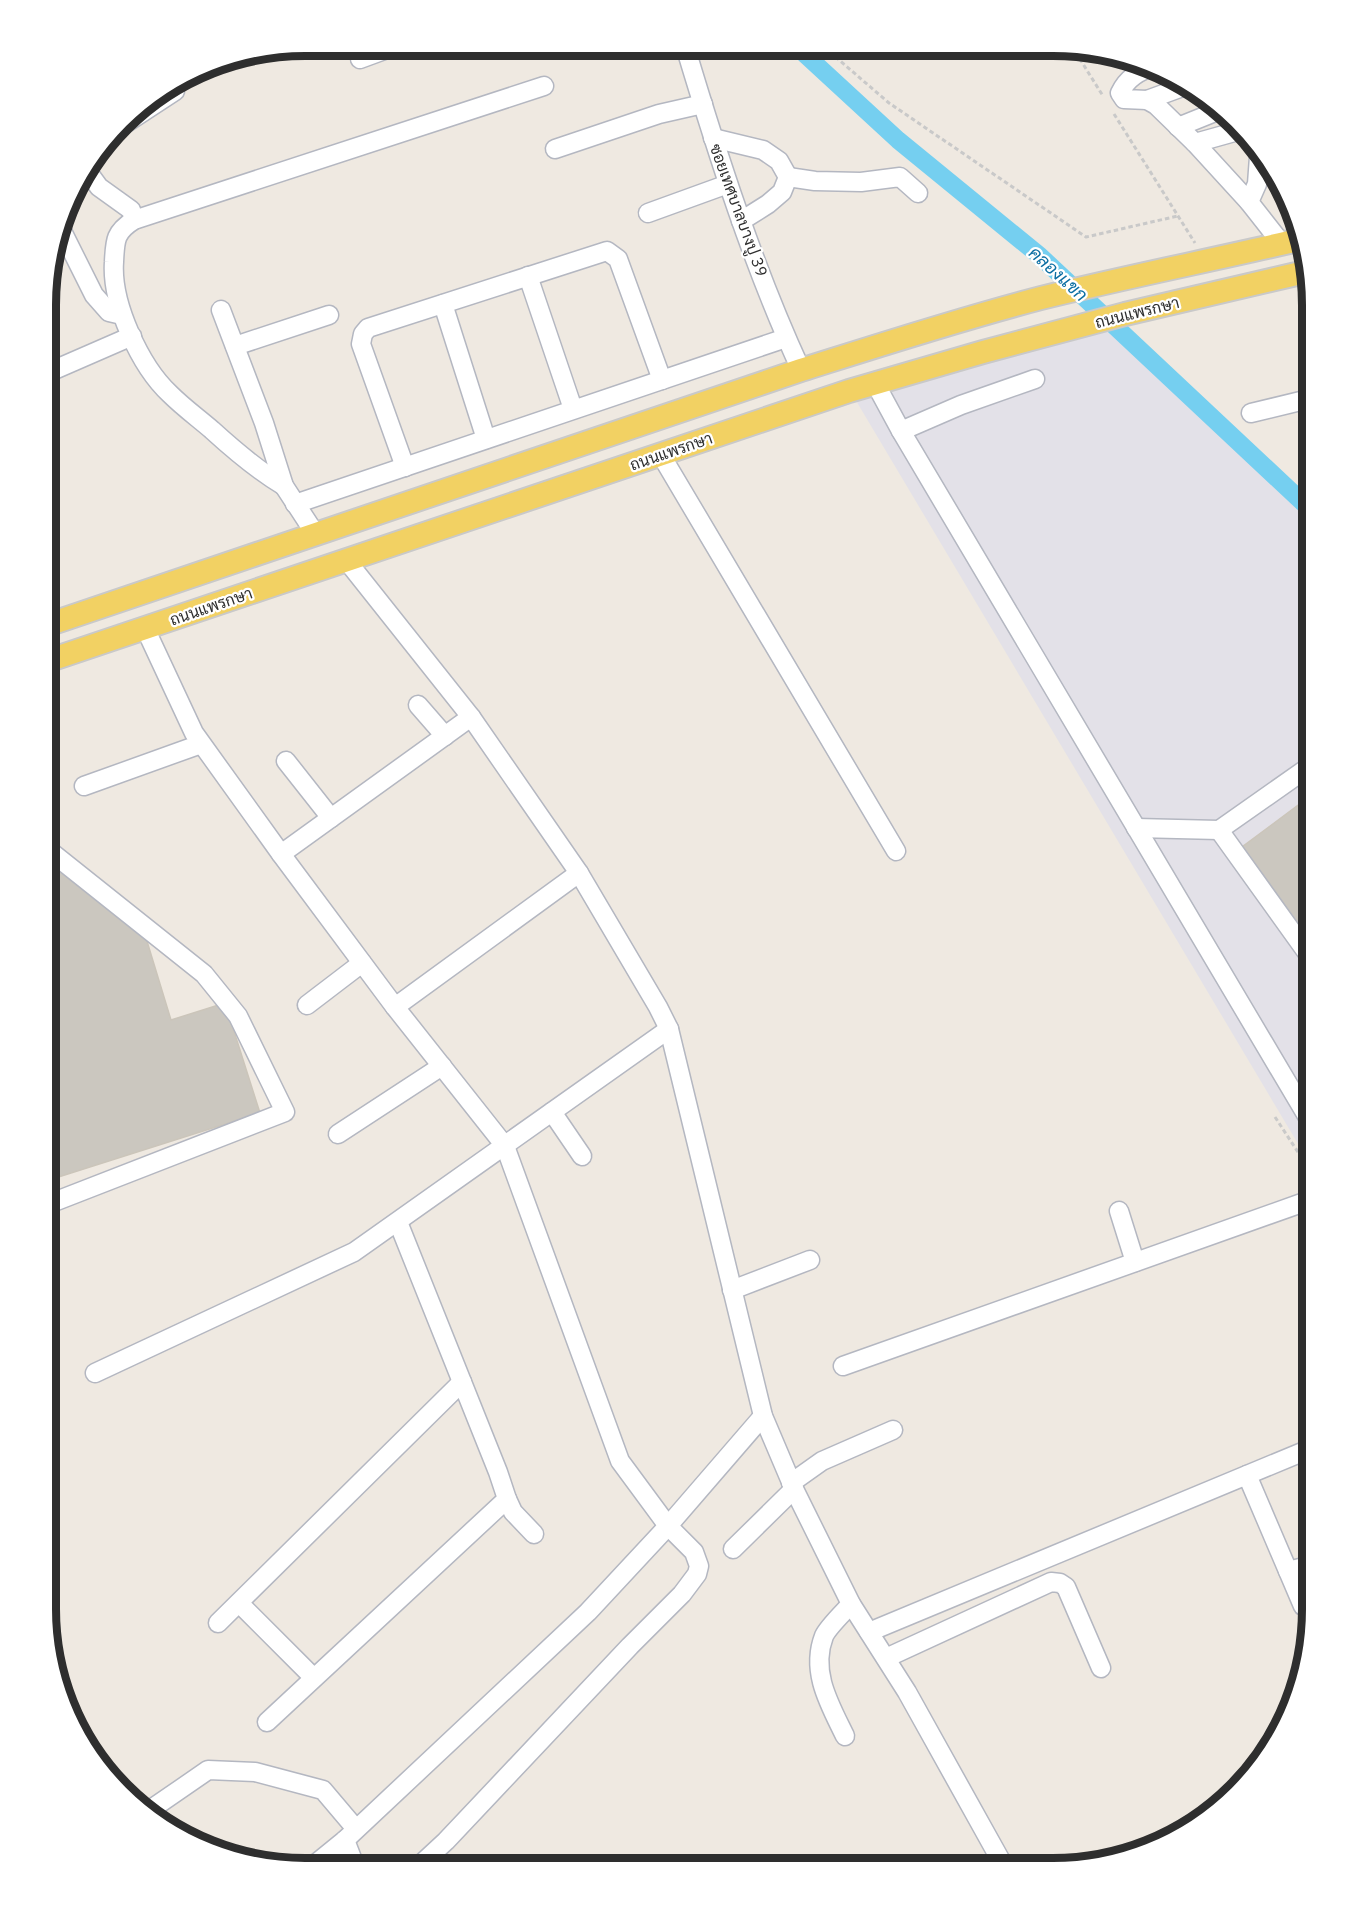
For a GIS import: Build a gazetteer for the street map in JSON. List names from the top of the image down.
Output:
{
  "streets": {
    "main road": ["ถนนแพรกษา"],
    "street": ["ซอยเทศบาลบางปู 39"]
  },
  "crossings": [
    ["ซอยเทศบาลบางปู 39", "ถนนแพรกษา"]
  ],
  "water": ["คลองแขก"]
}
